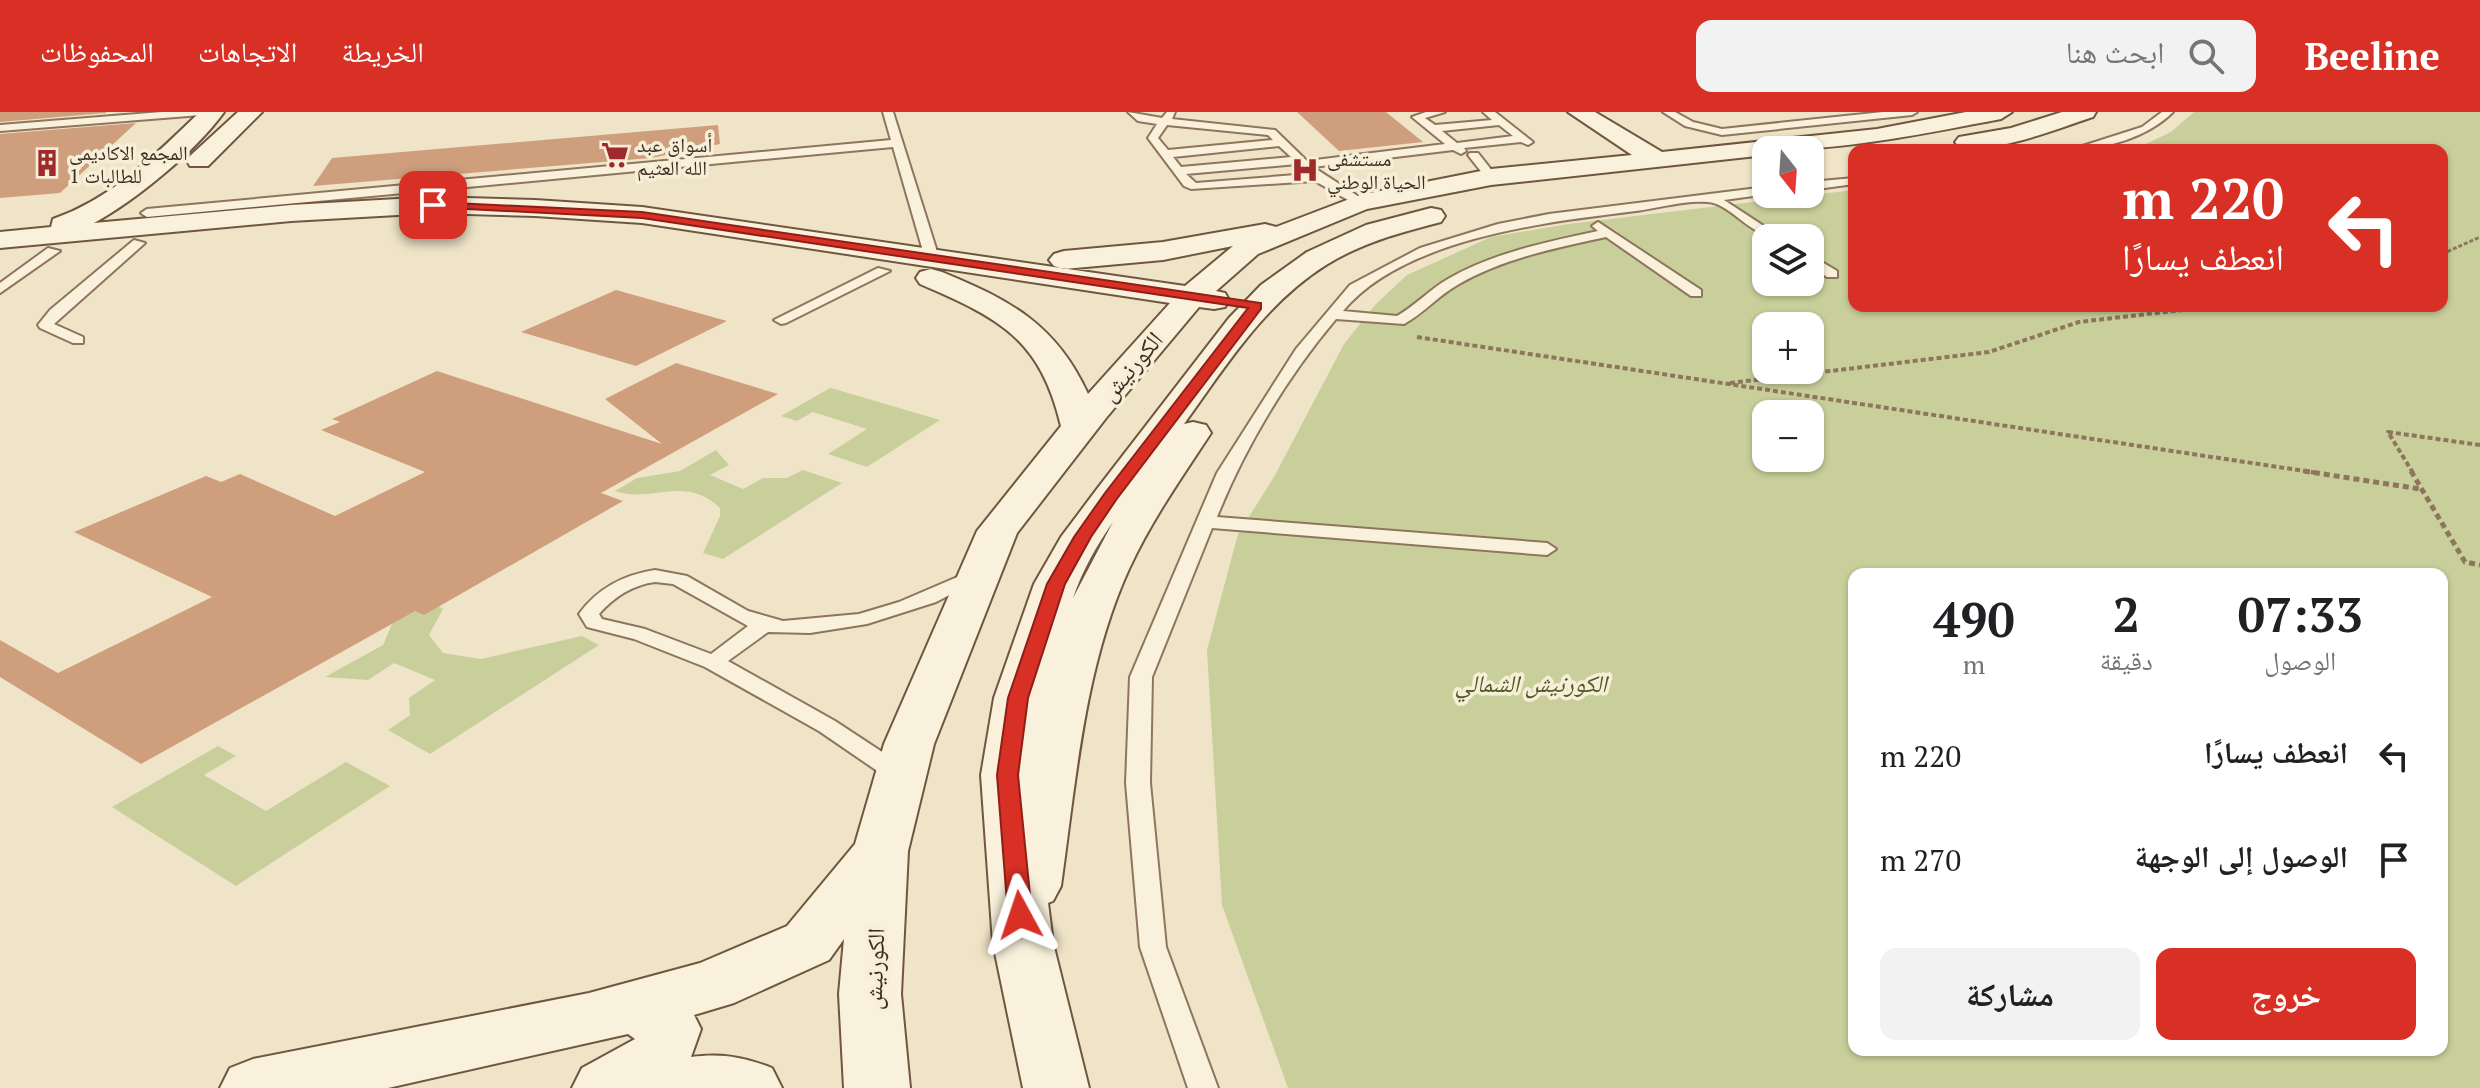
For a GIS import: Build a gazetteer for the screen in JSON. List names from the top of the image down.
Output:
{
  "streets": {
    "main road": ["الكورنيش"]
  },
  "parks": ["الكورنيش الشمالي"],
  "places": {
    "supermarket": ["أسواق عبد الله العثيم"],
    "building": ["المجمع الاكاديمي 1 للطالبات"],
    "hospital": ["مستشفى الحياة الوطني"]
  },
  "north": "bottom",
  "page": {
    "header": "Beeline",
    "search": "ابحث هنا",
    "nav": ["الخريطة", "الاتجاهات", "المحفوظات"],
    "map_buttons": ["+", "−"],
    "turn": ["220 m", "انعطف يسارًا"],
    "eta": [
      "07:33",
      "الوصول",
      "2",
      "دقيقة",
      "490",
      "m"
    ],
    "list": [
      {
        "name": "انعطف يسارًا",
        "value": "220 m"
      },
      {
        "name": "الوصول إلى الوجهة",
        "value": "270 m"
      }
    ],
    "buttons": ["خروج", "مشاركة"]
  }
}
